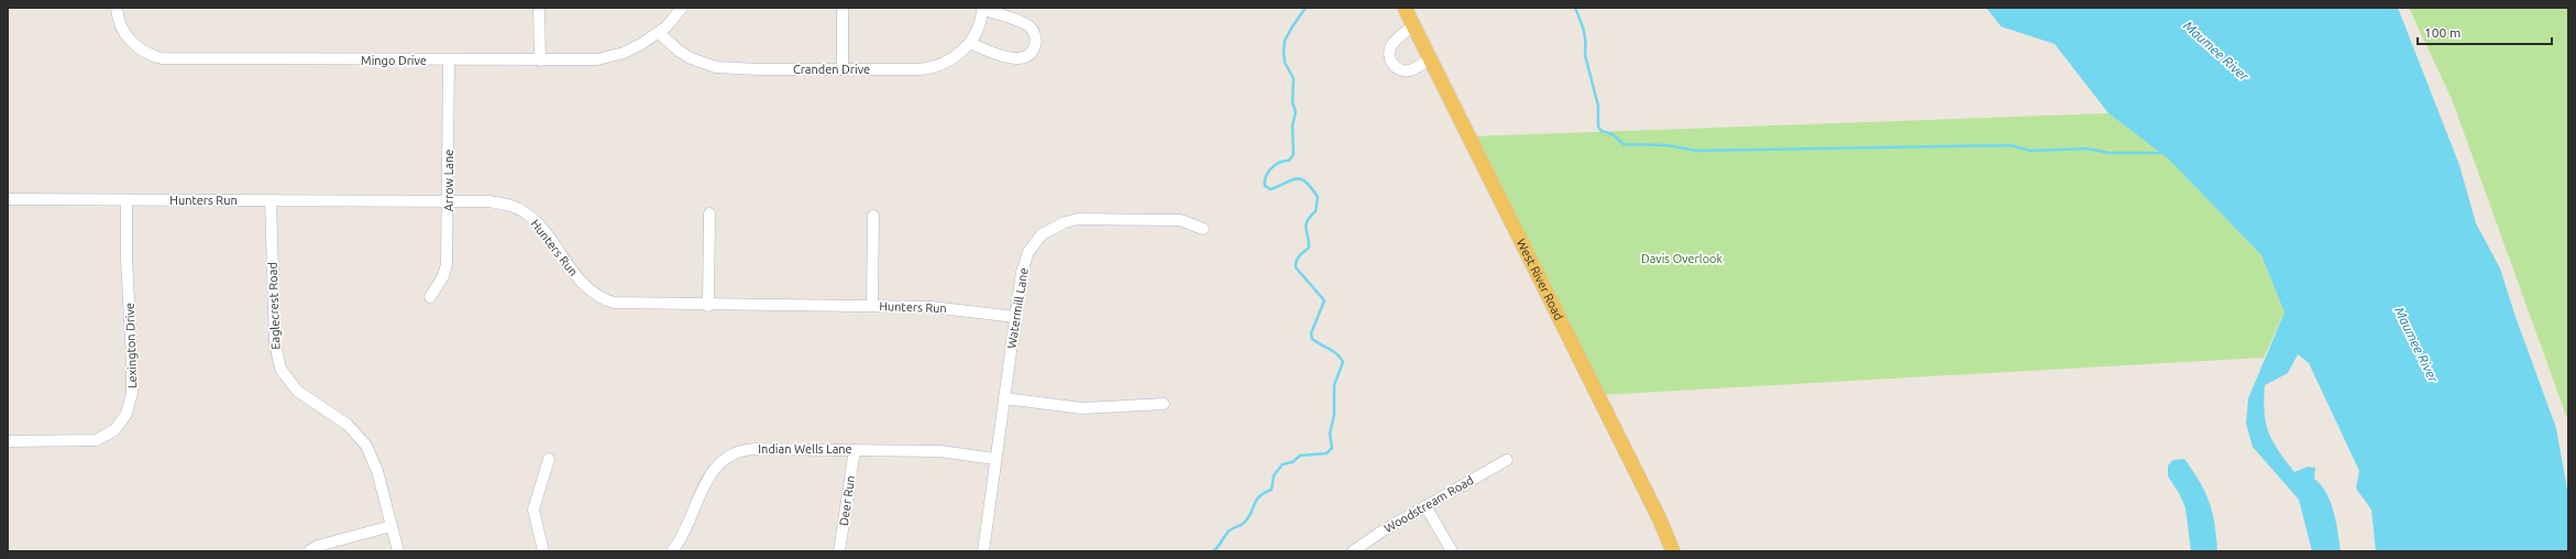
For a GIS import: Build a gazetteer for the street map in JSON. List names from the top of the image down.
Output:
{
  "streets": {
    "main road": ["West River Road"],
    "street": [
      "Mingo Drive",
      "Cranden Drive",
      "Arrow Lane",
      "Hunters Run",
      "Eaglecrest Road",
      "Watermill Lane",
      "Lexington Drive",
      "Indian Wells Lane",
      "Deer Run",
      "Woodstream Road"
    ]
  },
  "crossings": [
    ["Mingo Drive", "Cranden Drive"],
    ["Mingo Drive", "Arrow Lane"],
    ["Arrow Lane", "Hunters Run"],
    ["Hunters Run", "Eaglecrest Road"],
    ["Hunters Run", "Watermill Lane"],
    ["Hunters Run", "Lexington Drive"],
    ["Watermill Lane", "Indian Wells Lane"],
    ["Indian Wells Lane", "Deer Run"]
  ],
  "water": ["Maumee River"],
  "parks": ["Davis Overlook"],
  "scale_bar": "100 m"
}
